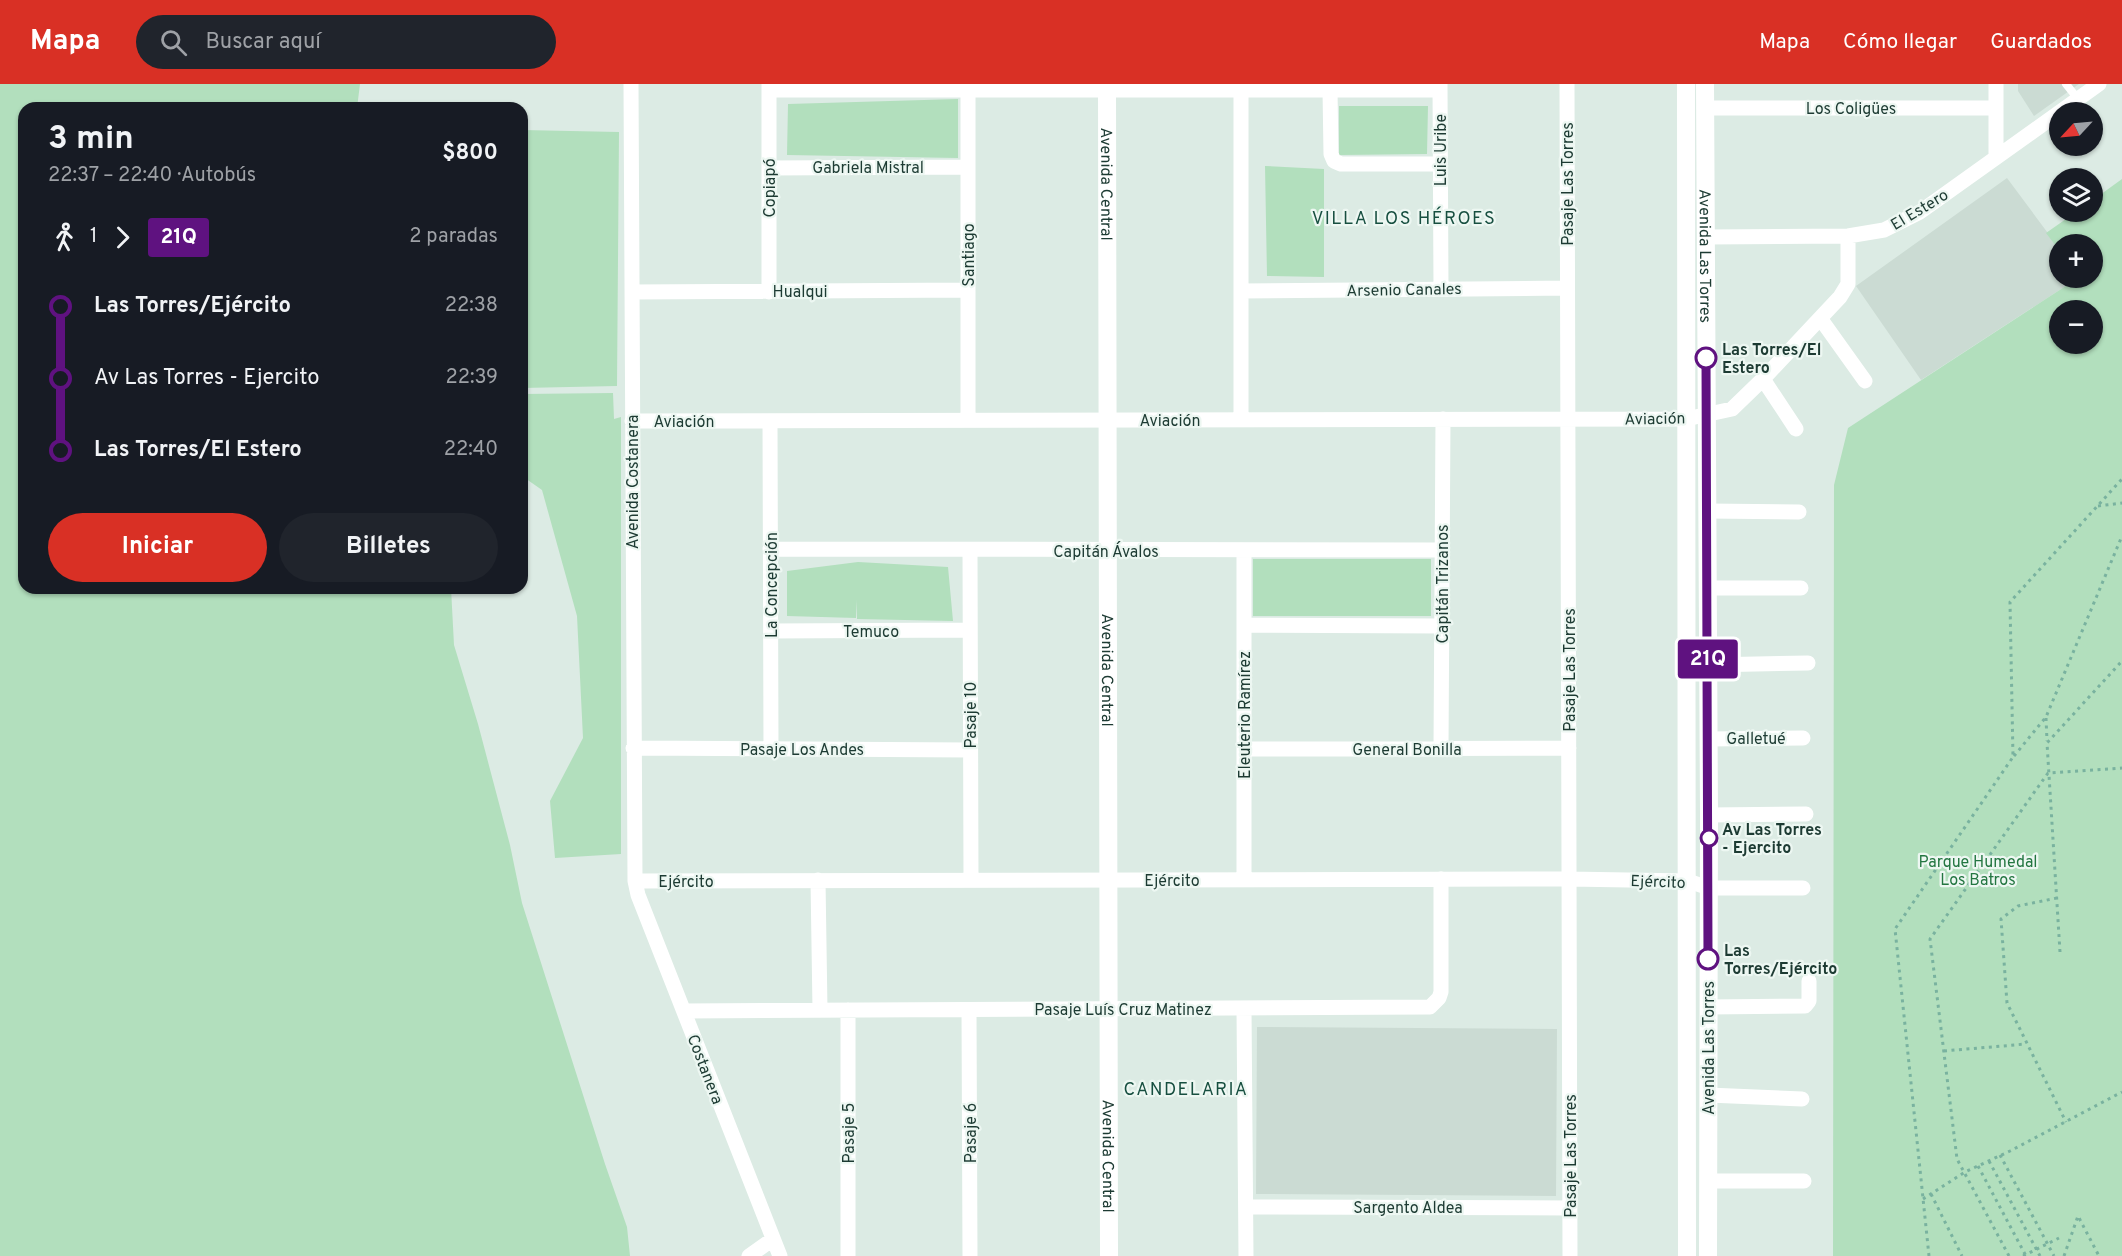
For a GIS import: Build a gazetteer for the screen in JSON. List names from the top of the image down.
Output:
{
  "streets": {
    "street": [
      "Los Coligües",
      "Luis Uribe",
      "Gabriela Mistral",
      "Avenida Central",
      "Pasaje Las Torres",
      "Copiapó",
      "El Estero",
      "Santiago",
      "Avenida Las Torres",
      "Arsenio Canales",
      "Hualqui",
      "Aviación",
      "Avenida Costanera",
      "Capitán Ávalos",
      "Capitán Trizanos",
      "La Concepción",
      "Temuco",
      "Pasaje 10",
      "Eleuterio Ramírez",
      "Galletué",
      "Pasaje Los Andes",
      "General Bonilla",
      "Ejército",
      "Pasaje Luís Cruz Matinez",
      "Costanera",
      "Pasaje 5",
      "Pasaje 6",
      "Sargento Aldea"
    ]
  },
  "crossings": [
    ["Los Coligües", "Avenida Las Torres"],
    ["Luis Uribe", "Arsenio Canales"],
    ["Gabriela Mistral", "Copiapó"],
    ["Gabriela Mistral", "Santiago"],
    ["Avenida Central", "Aviación"],
    ["Avenida Central", "Capitán Ávalos"],
    ["Avenida Central", "Ejército"],
    ["Avenida Central", "Pasaje Luís Cruz Matinez"],
    ["Pasaje Las Torres", "Arsenio Canales"],
    ["Pasaje Las Torres", "Aviación"],
    ["Pasaje Las Torres", "General Bonilla"],
    ["Pasaje Las Torres", "Ejército"],
    ["Pasaje Las Torres", "Sargento Aldea"],
    ["Copiapó", "Hualqui"],
    ["El Estero", "Avenida Las Torres"],
    ["El Estero", "Aviación"],
    ["Santiago", "Hualqui"],
    ["Santiago", "Aviación"],
    ["Avenida Las Torres", "Aviación"],
    ["Avenida Las Torres", "Galletué"],
    ["Avenida Las Torres", "Ejército"],
    ["Hualqui", "Avenida Costanera"],
    ["Aviación", "Avenida Costanera"],
    ["Aviación", "Capitán Trizanos"],
    ["Aviación", "La Concepción"],
    ["Avenida Costanera", "Pasaje Los Andes"],
    ["Avenida Costanera", "Ejército"],
    ["Avenida Costanera", "Costanera"],
    ["Capitán Ávalos", "Capitán Trizanos"],
    ["Capitán Ávalos", "La Concepción"],
    ["Capitán Ávalos", "Pasaje 10"],
    ["Capitán Ávalos", "Eleuterio Ramírez"],
    ["Capitán Trizanos", "General Bonilla"],
    ["La Concepción", "Temuco"],
    ["La Concepción", "Pasaje Los Andes"],
    ["Temuco", "Pasaje 10"],
    ["Pasaje 10", "Pasaje Los Andes"],
    ["Pasaje 10", "Ejército"],
    ["Eleuterio Ramírez", "General Bonilla"],
    ["Eleuterio Ramírez", "Ejército"],
    ["Ejército", "Pasaje Luís Cruz Matinez"],
    ["Ejército", "Costanera"],
    ["Pasaje Luís Cruz Matinez", "Costanera"],
    ["Pasaje Luís Cruz Matinez", "Pasaje 5"],
    ["Pasaje Luís Cruz Matinez", "Pasaje 6"]
  ],
  "districts": ["VILLA LOS HÉROES", "CANDELARIA"],
  "parks": ["Parque Humedal Los Batros"],
  "places": ["Las Torres/El Estero", "Av Las Torres - Ejercito", "Las Torres/Ejército"],
  "lines": ["bus line 21Q"],
  "north": "bottom left",
  "page": {
    "header": "Mapa",
    "search": "Buscar aquí",
    "nav": ["Mapa", "Cómo llegar", "Guardados"],
    "on_map": "21Q",
    "map_buttons": ["+", "−"],
    "heading": ["3 min", "22:37 – 22:40 · Autobús", "$800"],
    "legs": ["1", "21Q", "2 paradas"],
    "list": [
      {
        "name": "Las Torres/Ejército",
        "value": "22:38"
      },
      {
        "name": "Av Las Torres - Ejercito",
        "value": "22:39"
      },
      {
        "name": "Las Torres/El Estero",
        "value": "22:40"
      }
    ],
    "buttons": ["Iniciar", "Billetes"]
  }
}
